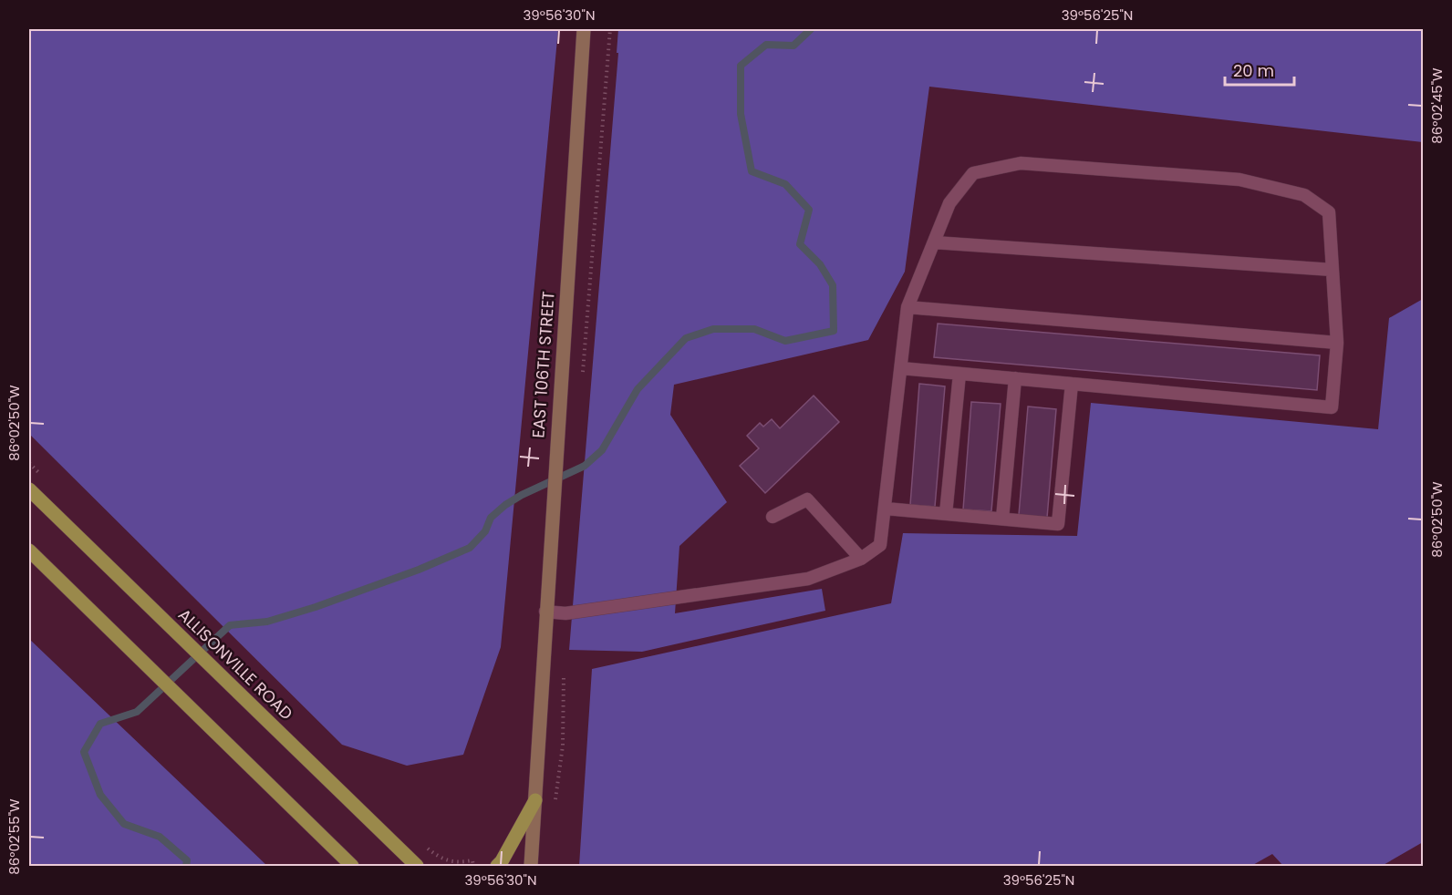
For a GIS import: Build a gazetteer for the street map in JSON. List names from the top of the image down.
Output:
{
  "streets": {
    "main road": ["EAST 106TH STREET", "ALLISONVILLE ROAD"]
  },
  "scale_bar": "20 m",
  "coordinates": [
    "39°56'30\"N",
    "39°56'25\"N",
    "86°02'45\"W",
    "86°02'50\"W",
    "86°02'55\"W"
  ]
}
